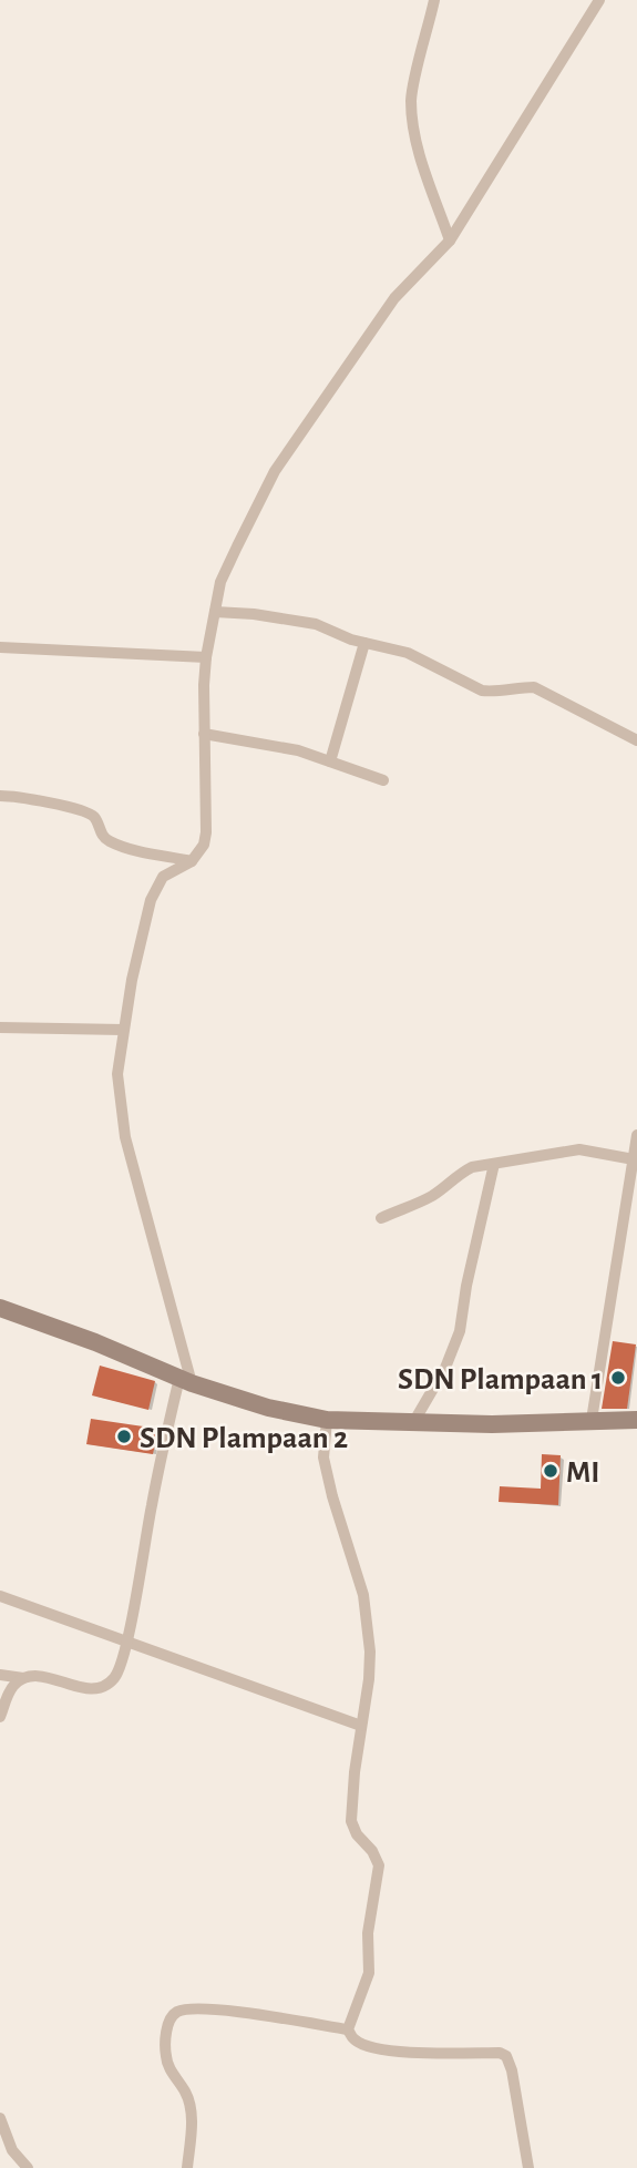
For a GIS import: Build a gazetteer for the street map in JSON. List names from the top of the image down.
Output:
{
  "places": ["SDN Plampaan 1", "SDN Plampaan 2", "MI"]
}
